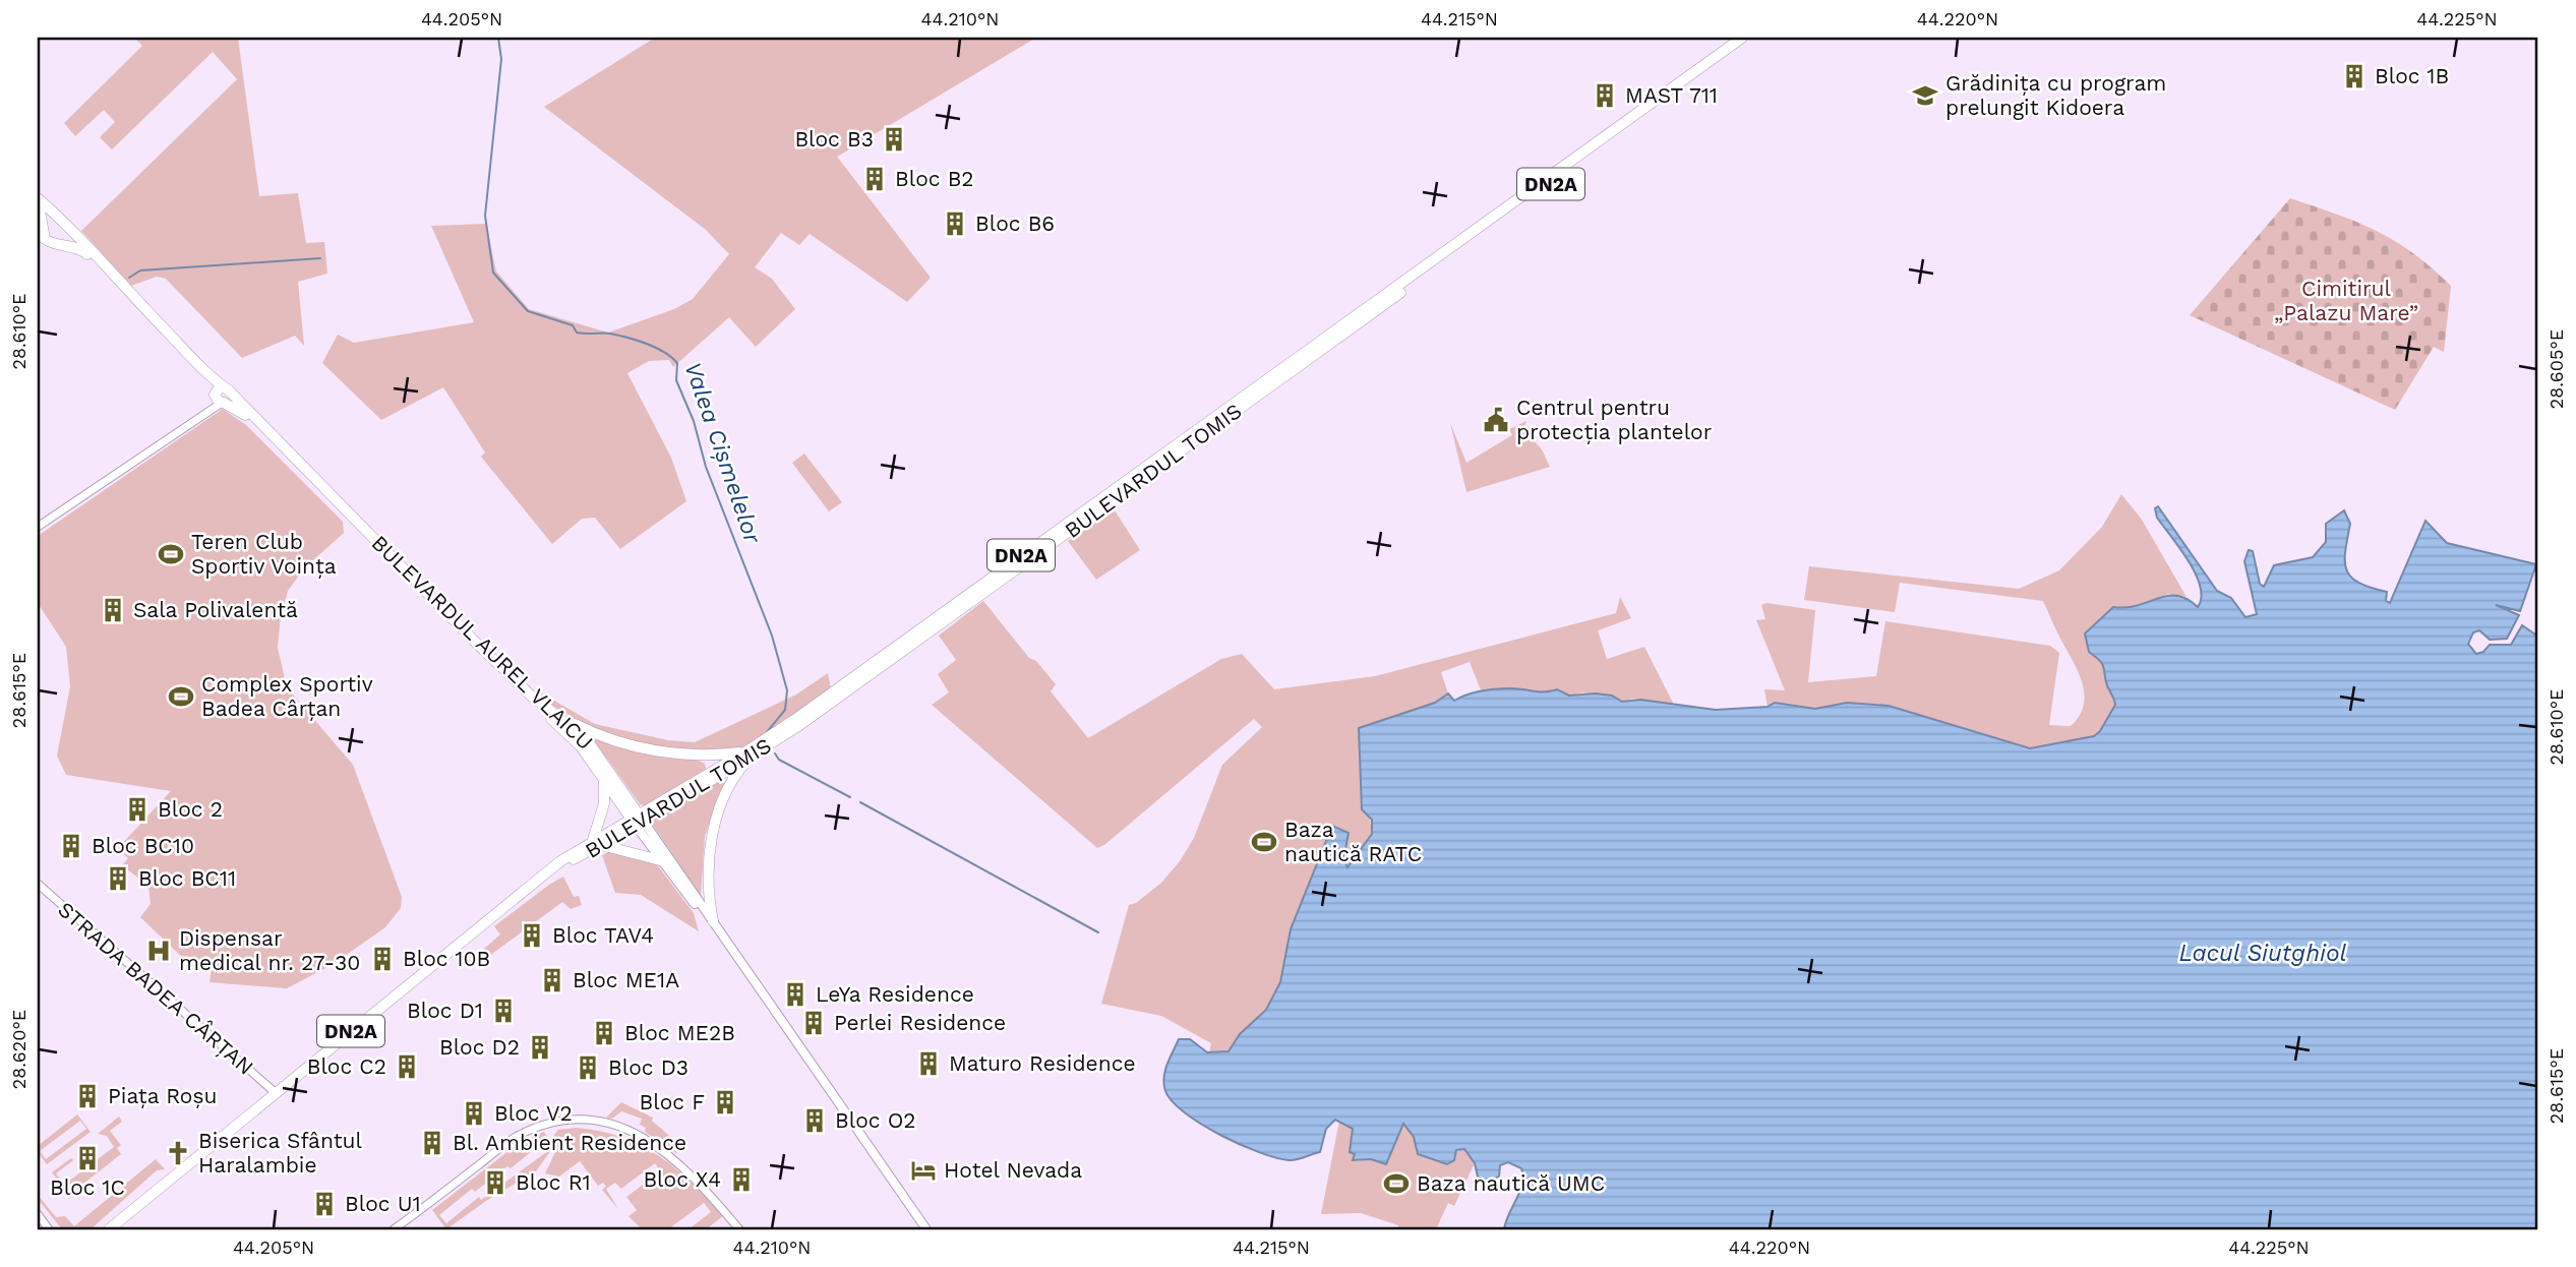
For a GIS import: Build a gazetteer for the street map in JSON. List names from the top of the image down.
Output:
{
  "streets": {
    "main road": ["DN2A", "BULEVARDUL TOMIS", "BULEVARDUL AUREL VLAICU"],
    "street": ["STRADA BADEA CÂRȚAN"]
  },
  "crossings": [
    ["BULEVARDUL TOMIS", "BULEVARDUL AUREL VLAICU"],
    ["BULEVARDUL TOMIS", "STRADA BADEA CÂRȚAN"]
  ],
  "water": ["Valea Cișmelelor", "Lacul Siutghiol"],
  "parks": ["Cimitirul „Palazu Mare”"],
  "places": {
    "building": [
      "Bloc 1B",
      "MAST 711",
      "Bloc B3",
      "Bloc B2",
      "Bloc B6",
      "Sala Polivalentă",
      "Bloc 2",
      "Bloc BC10",
      "Bloc BC11",
      "Bloc TAV4",
      "Bloc 10B",
      "Bloc ME1A",
      "LeYa Residence",
      "Bloc D1",
      "Perlei Residence",
      "Bloc ME2B",
      "Bloc D2",
      "Maturo Residence",
      "Bloc C2",
      "Bloc D3",
      "Piața Roșu",
      "Bloc F",
      "Bloc V2",
      "Bloc O2",
      "Bl. Ambient Residence",
      "Bloc 1C",
      "Bloc X4",
      "Bloc R1",
      "Bloc U1"
    ],
    "school or university": ["Grădinița cu program prelungit Kidoera"],
    "public building": ["Centrul pentru protecția plantelor"],
    "sports": [
      "Teren Club Sportiv Voința",
      "Complex Sportiv Badea Cârțan",
      "Baza nautică RATC",
      "Baza nautică UMC"
    ],
    "hospital": ["Dispensar medical nr. 27-30"],
    "church": ["Biserica Sfântul Haralambie"],
    "hotel": ["Hotel Nevada"]
  },
  "coordinates": [
    "44.205°N",
    "44.210°N",
    "44.215°N",
    "44.220°N",
    "44.225°N",
    "28.610°E",
    "28.605°E",
    "28.615°E",
    "28.620°E"
  ]
}
